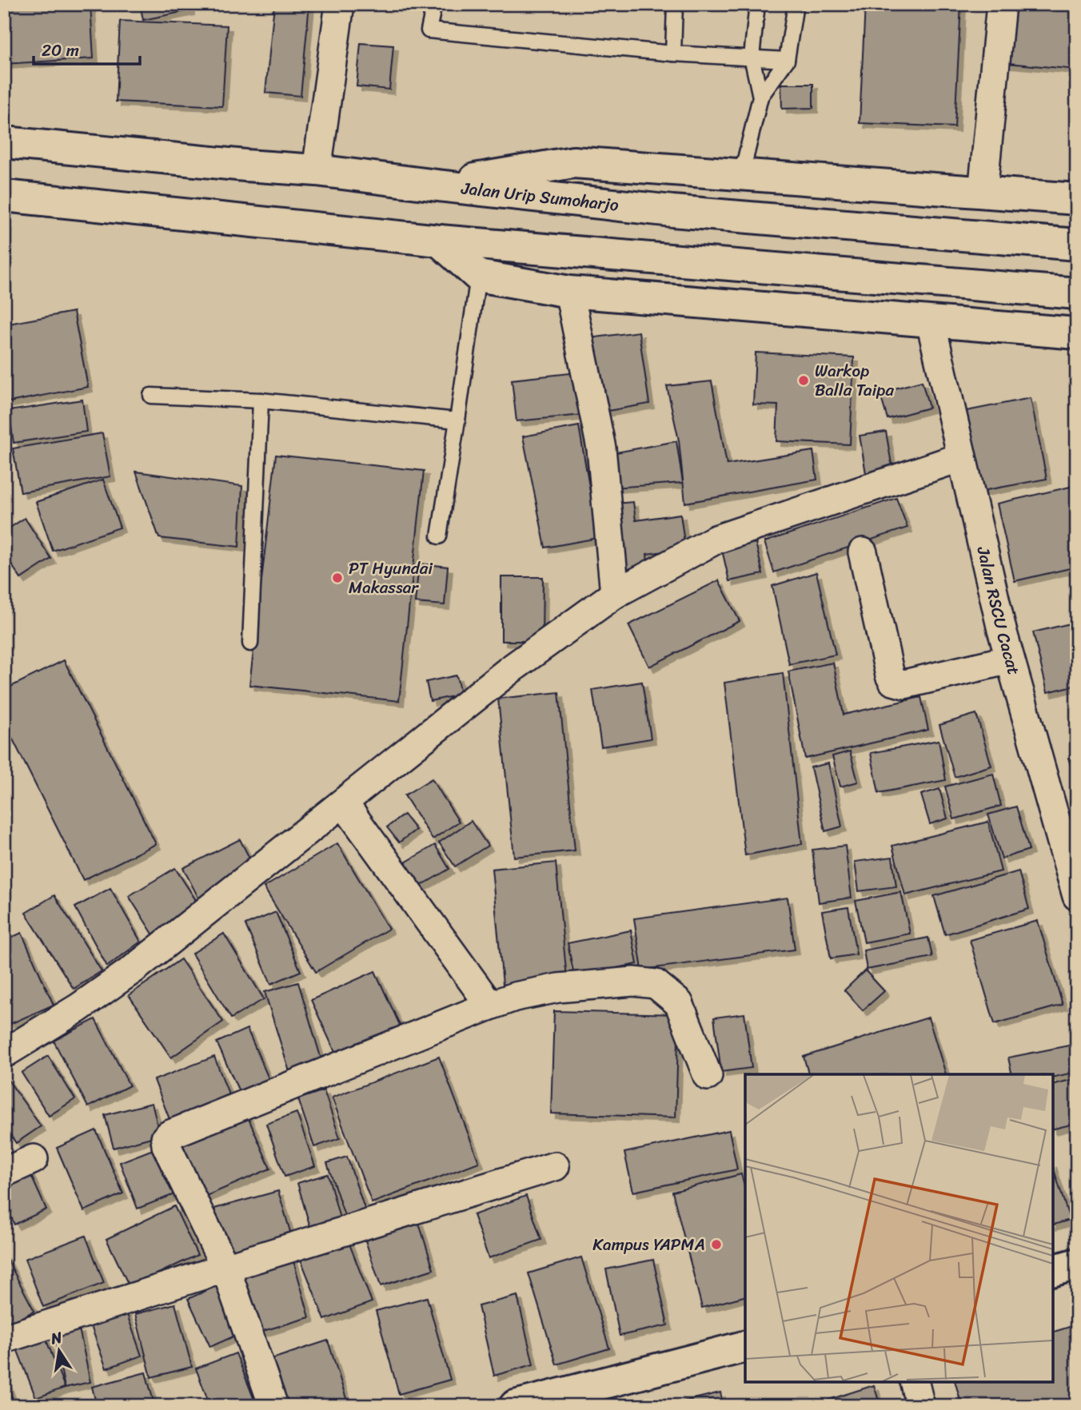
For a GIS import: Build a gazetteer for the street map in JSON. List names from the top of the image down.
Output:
{
  "streets": {
    "main road": ["Jalan Urip Sumoharjo"],
    "street": ["Jalan RSCU Cacat"]
  },
  "places": ["Warkop Balla Taipa", "PT Hyundai Makassar", "Kampus YAPMA"],
  "scale_bar": "20 m",
  "north": "top"
}
